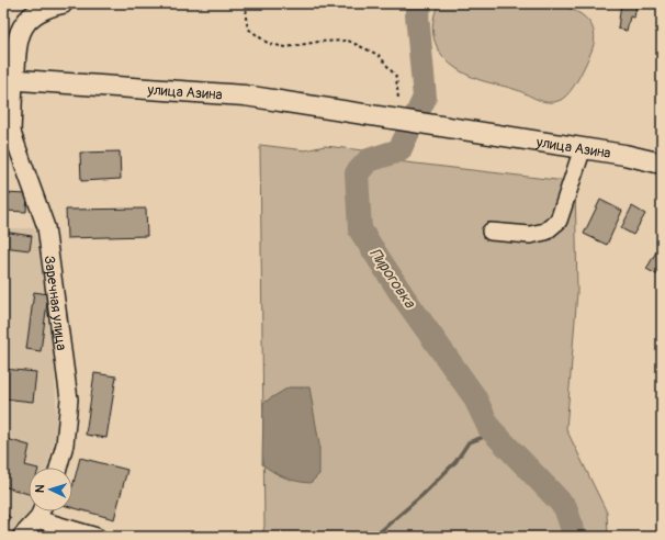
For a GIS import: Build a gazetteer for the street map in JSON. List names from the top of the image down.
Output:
{
  "streets": {
    "main road": ["улица Азина"],
    "street": ["Заречная улица"]
  },
  "water": ["Пироговка"],
  "north": "left"
}
